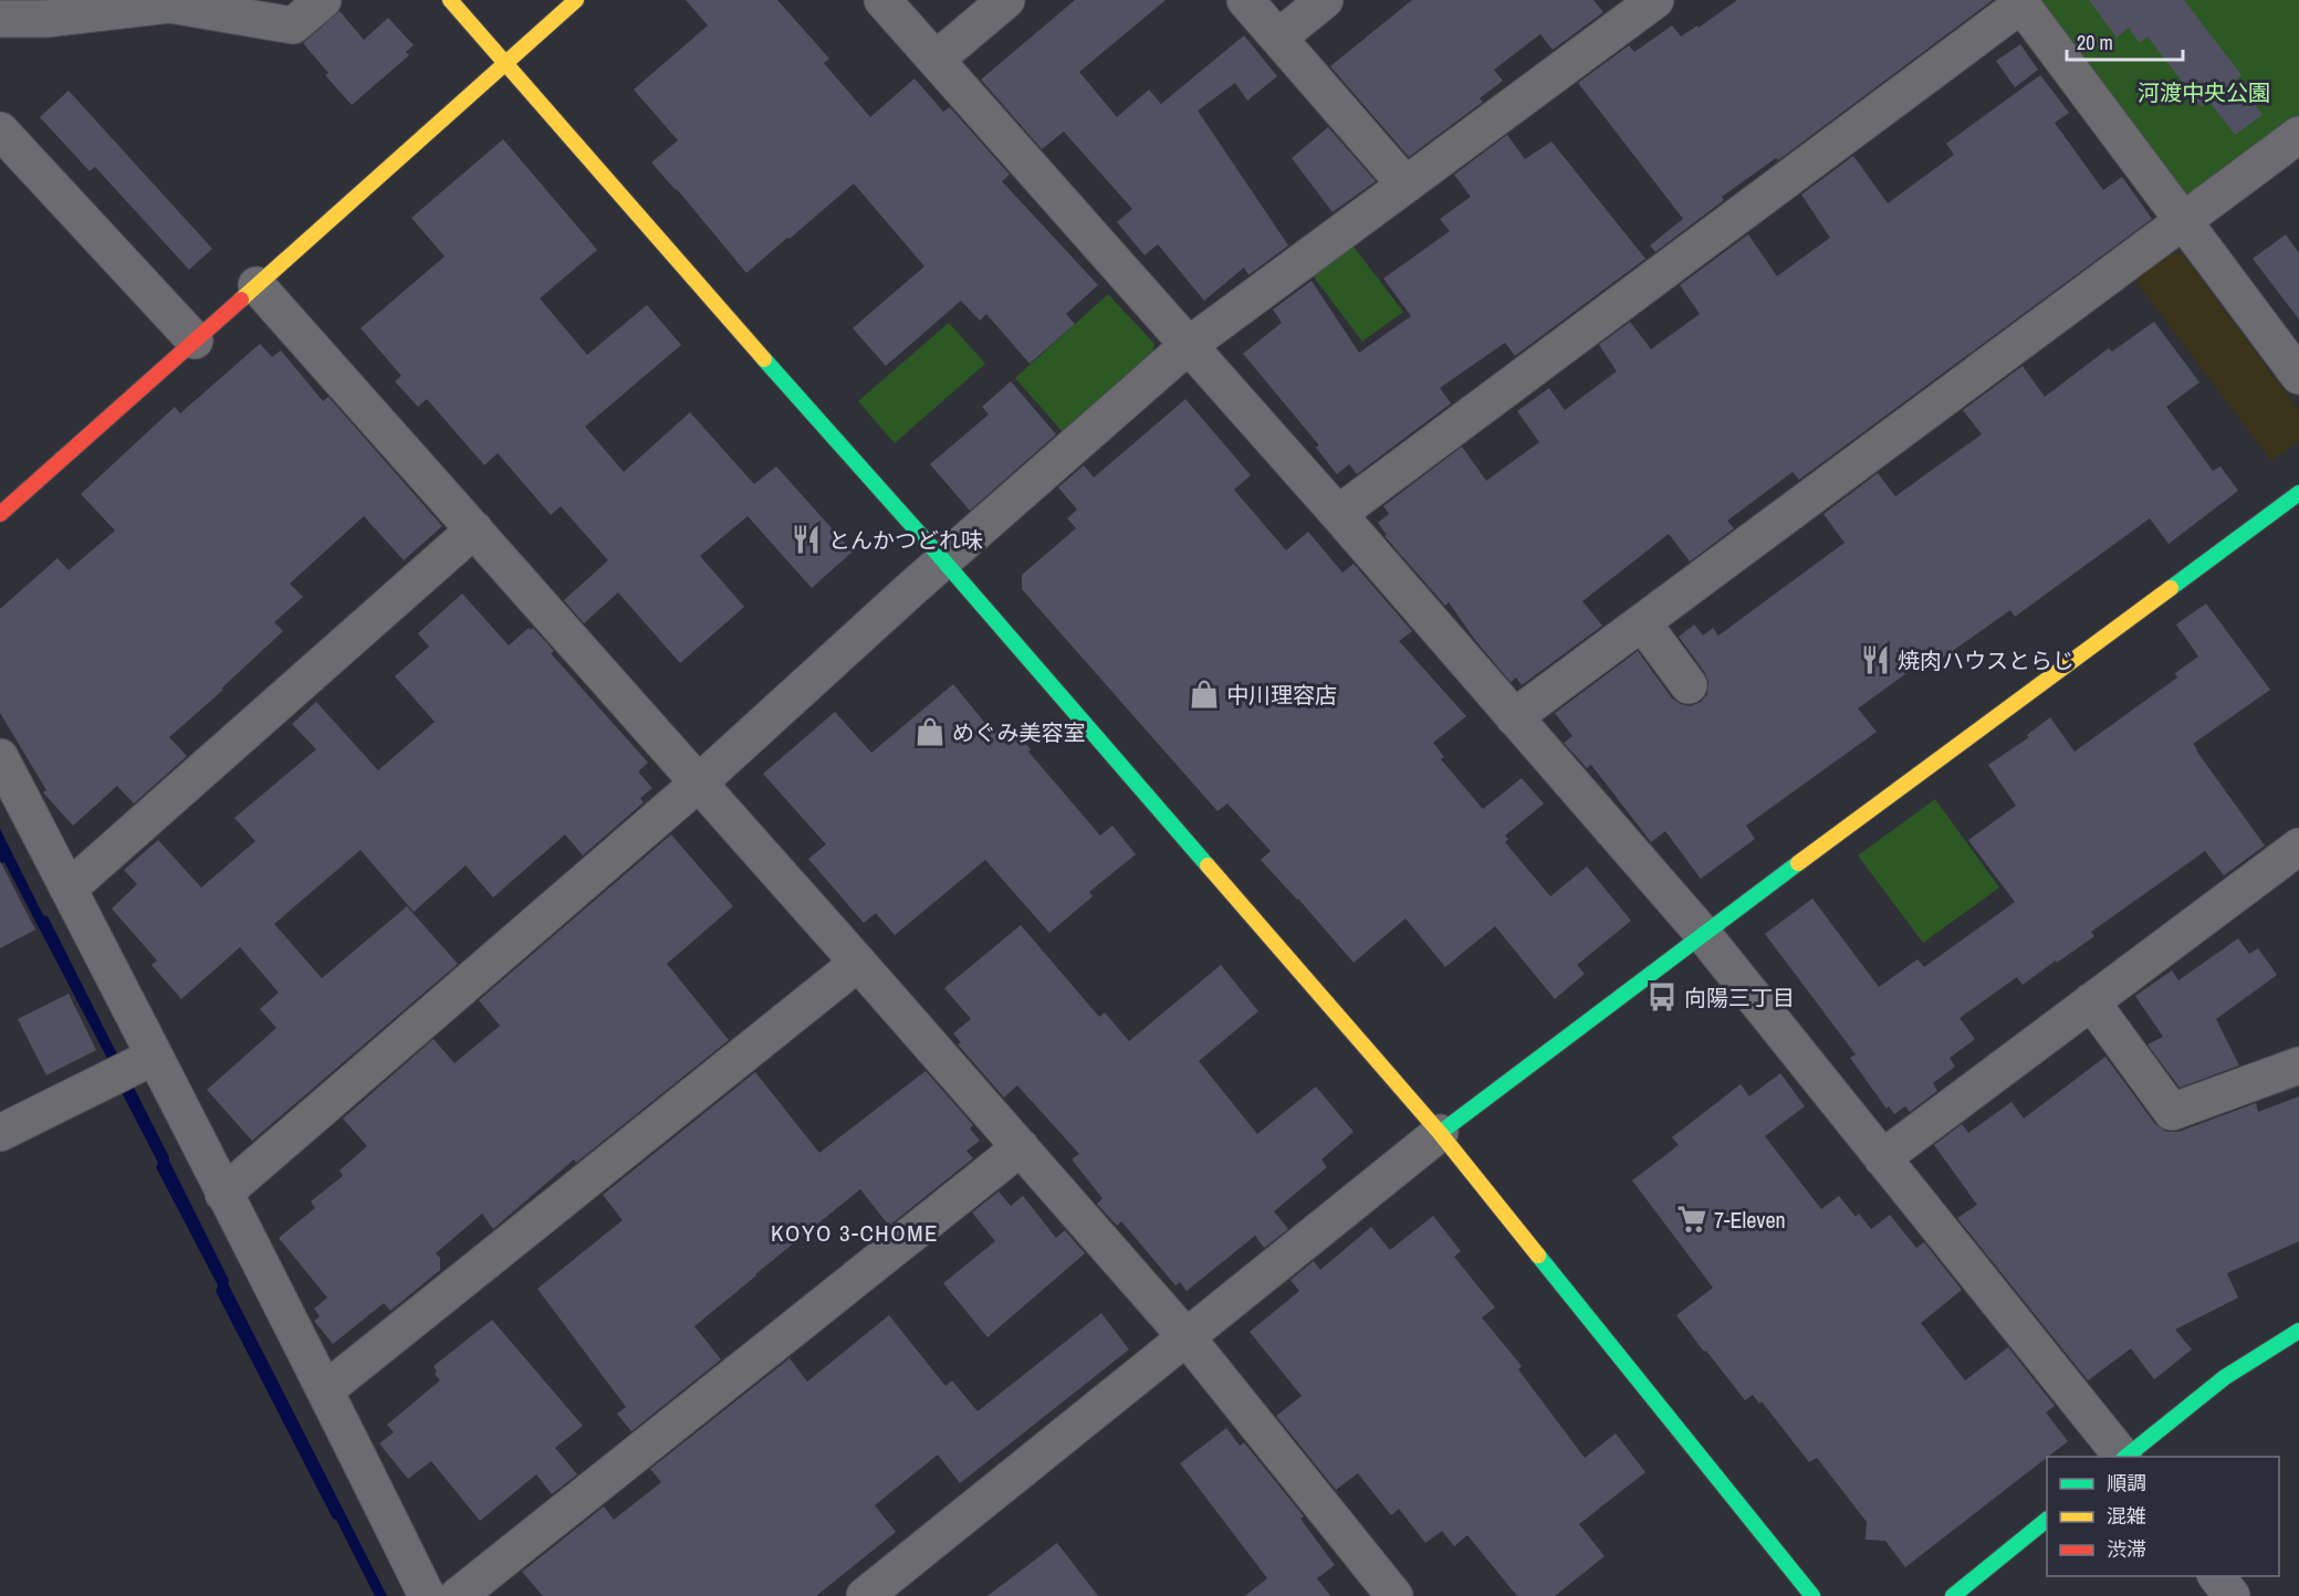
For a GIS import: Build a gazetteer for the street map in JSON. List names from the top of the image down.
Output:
{
  "districts": ["KOYO 3-CHOME"],
  "parks": ["河渡中央公園"],
  "places": {
    "restaurant": ["とんかつどれ味", "焼肉ハウスとらじ"],
    "shop": ["中川理容店", "めぐみ美容室"],
    "bus stop": ["向陽三丁目"],
    "supermarket": ["7-Eleven"]
  },
  "legend": ["順調", "混雑", "渋滞"],
  "scale_bar": "20 m"
}
